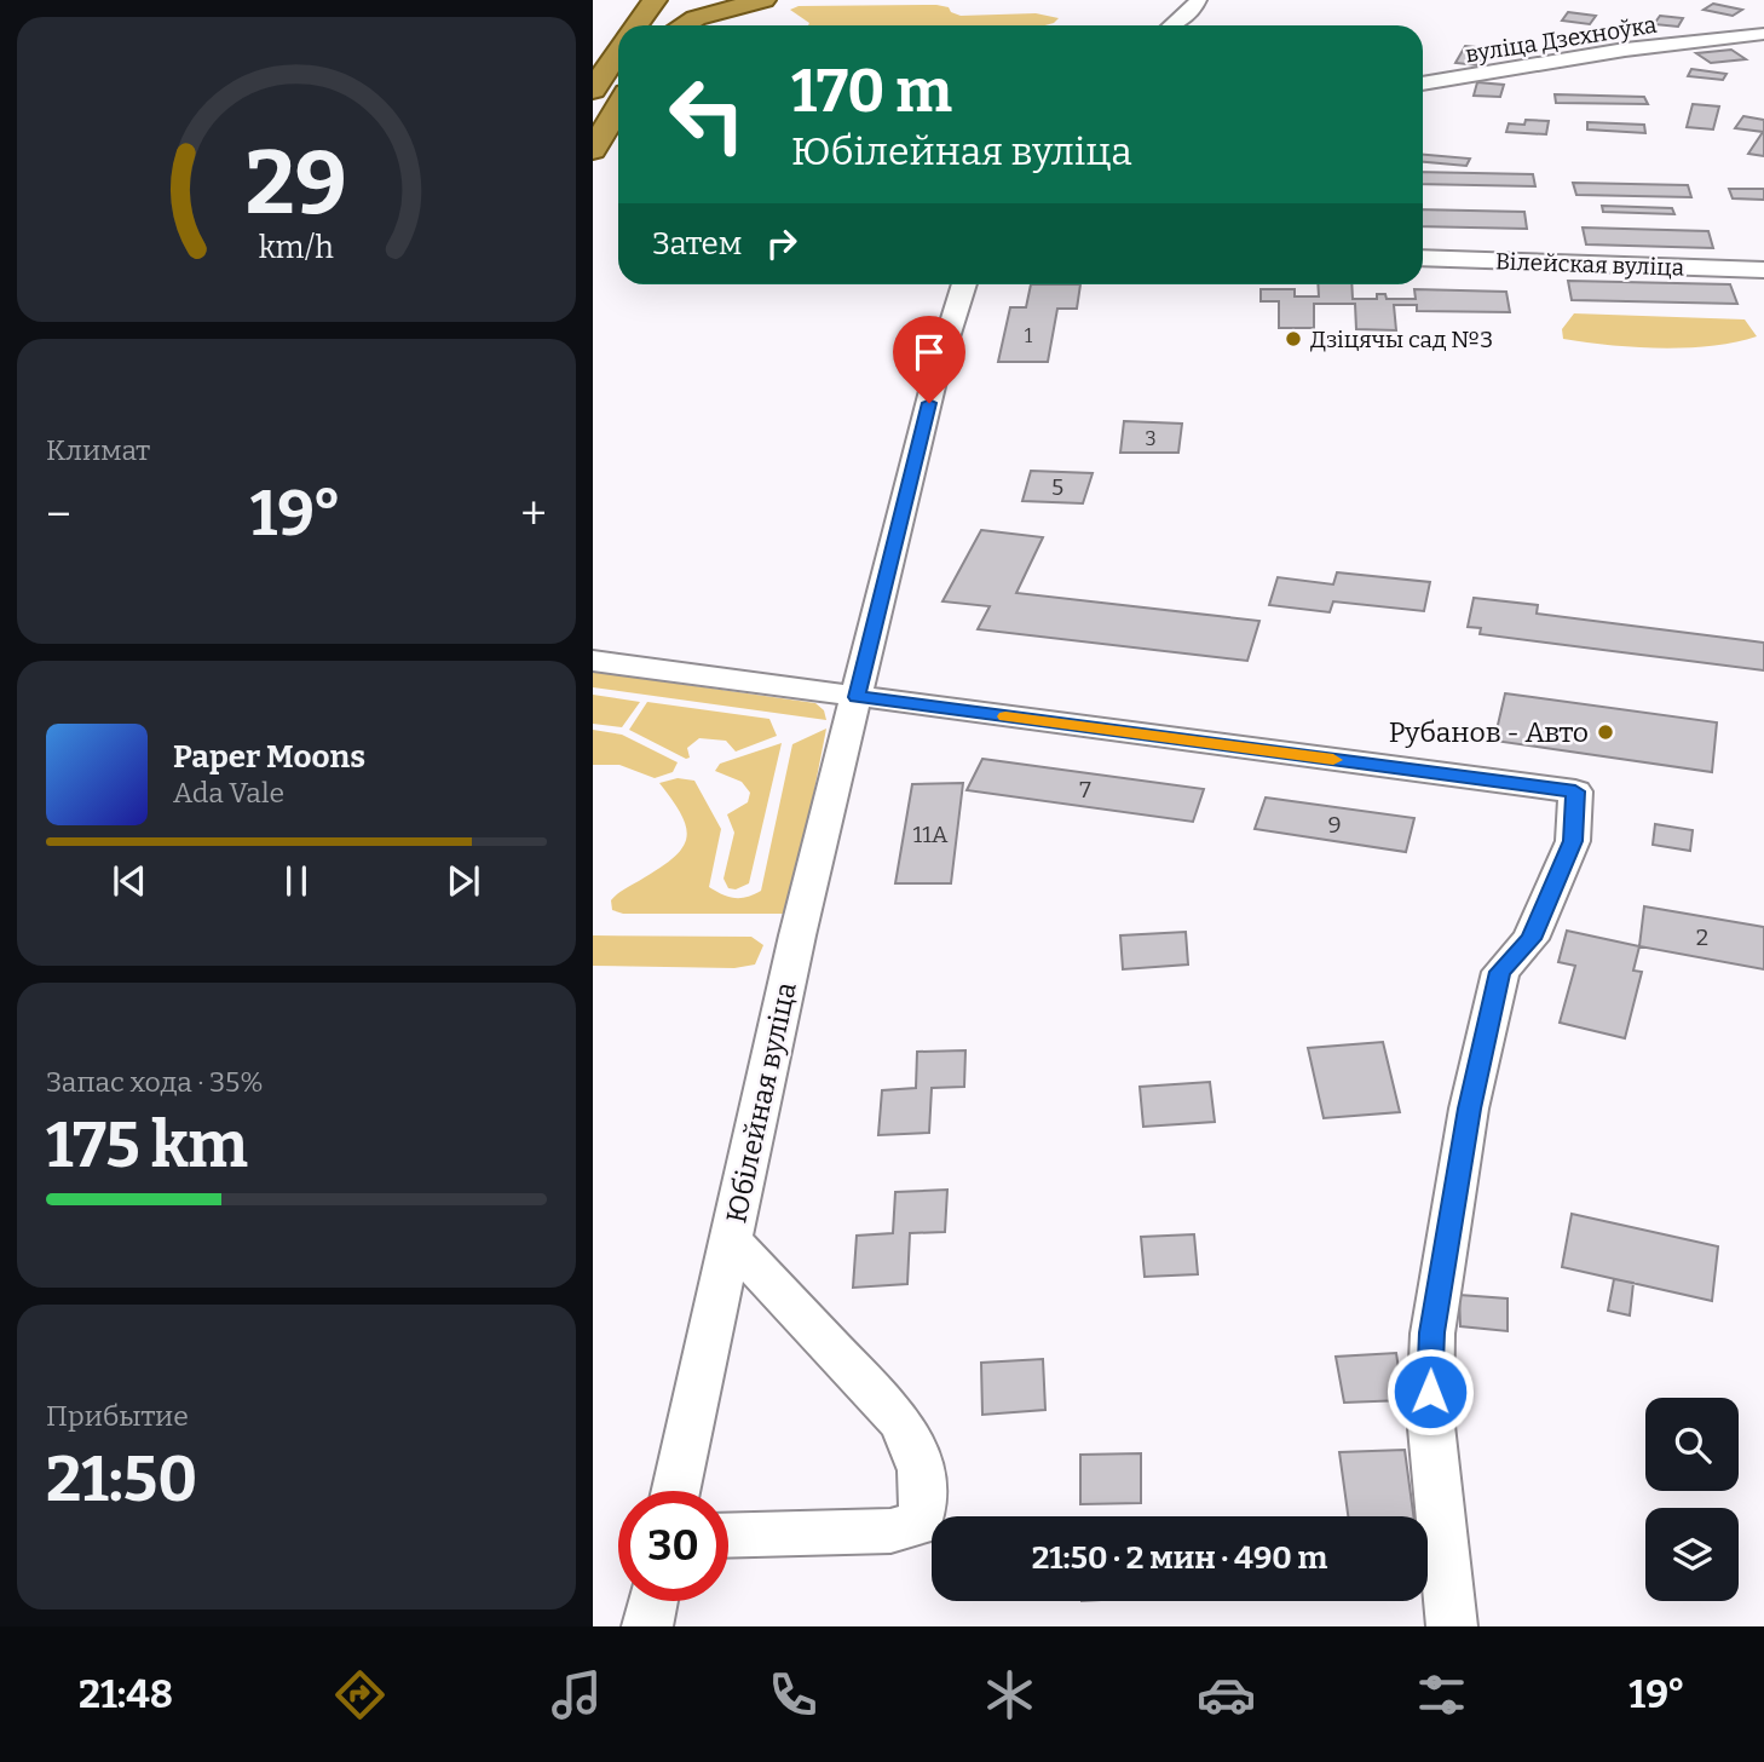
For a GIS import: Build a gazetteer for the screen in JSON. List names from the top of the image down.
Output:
{
  "streets": {
    "street": ["вуліца Дзехноўка", "Вілейская вуліца", "Юбілейная вуліца"]
  },
  "places": ["Дзіцячы сад №3", "Рубанов - Авто"],
  "house_numbers": [
    "1",
    "3",
    "5",
    "7",
    "9",
    "11А",
    "2"
  ],
  "page": {
    "turn": ["170 m", "Юбілейная вуліца"],
    "then": "Затем",
    "tile": [
      "Климат",
      ["Запас хода · 35%", "175 km"],
      ["Прибытие", "21:50"]
    ],
    "heat": ["−", "19°", "+"],
    "song": ["Paper Moons", "Ada Vale"],
    "limit": "30",
    "trip": "21:50 · 2 мин · 490 m",
    "tabs": ["21:48", "19°"],
    "gauge": ["29", "km/h"]
  }
}
